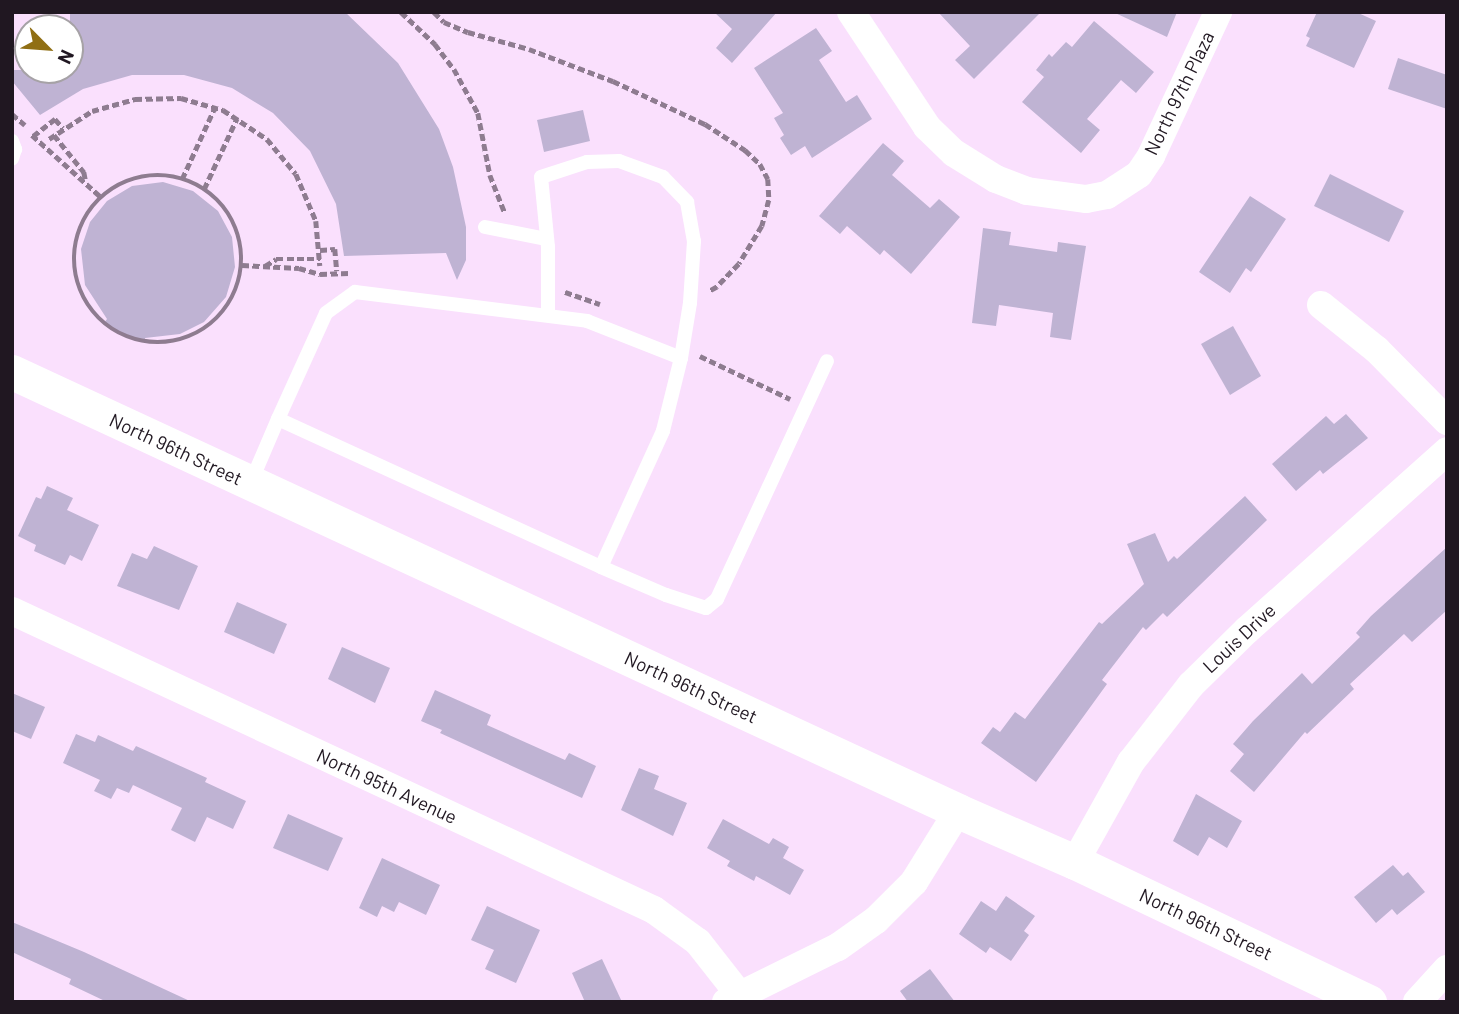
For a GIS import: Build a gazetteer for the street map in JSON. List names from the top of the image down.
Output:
{
  "streets": {
    "street": [
      "North 97th Plaza",
      "North 96th Street",
      "Louis Drive",
      "North 95th Avenue"
    ]
  },
  "crossings": [
    ["North 96th Street", "Louis Drive"]
  ],
  "north": "bottom right"
}
